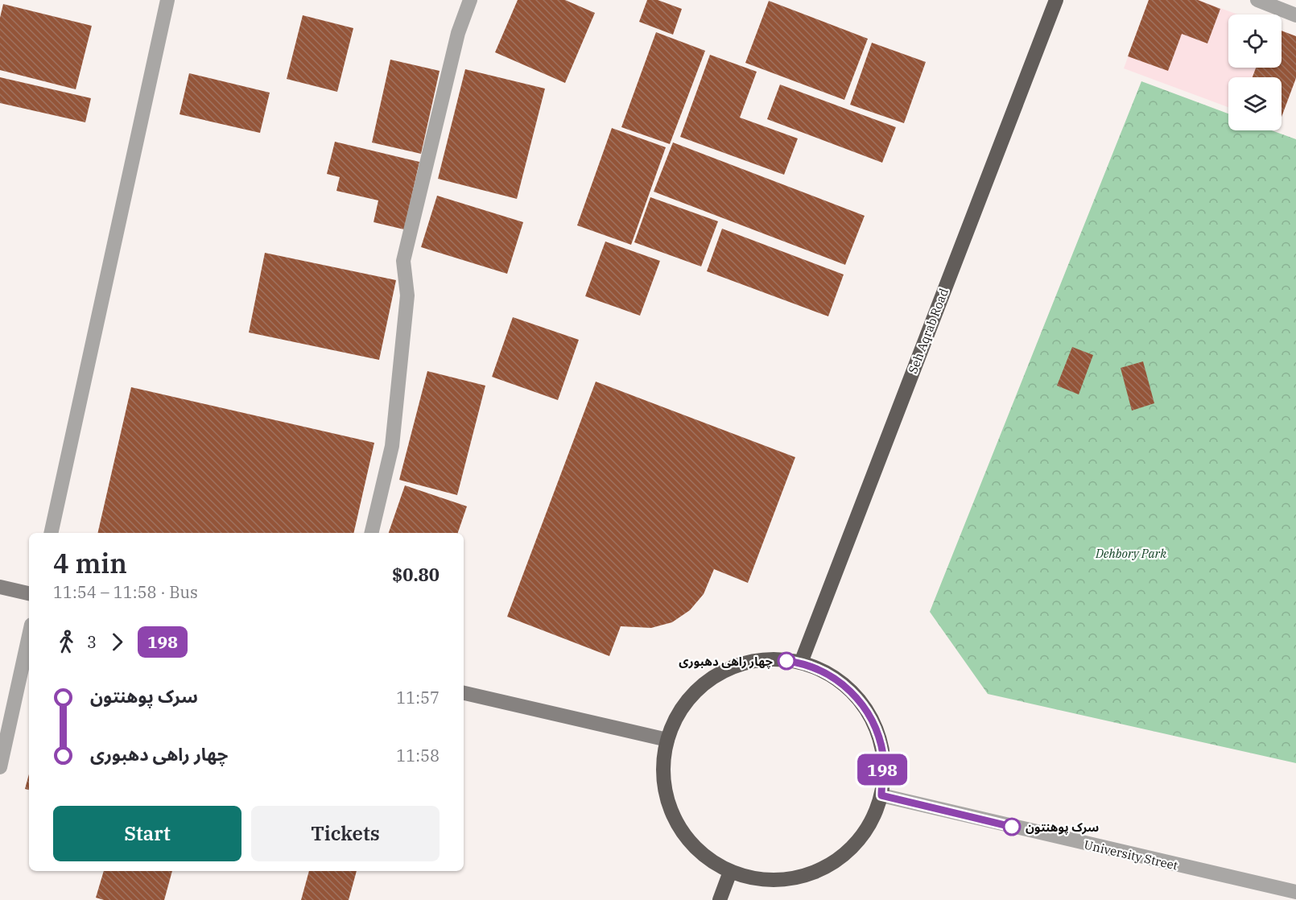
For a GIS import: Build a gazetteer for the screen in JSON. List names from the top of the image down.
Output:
{
  "streets": {
    "highway": ["Seh Aqrab Road"],
    "street": ["University Street"]
  },
  "parks": ["Dehbory Park"],
  "places": ["چهار راهی دهبوری", "سرک پوهنتون"],
  "lines": ["bus line 198"],
  "page": {
    "on_map": "198",
    "heading": ["4 min", "11:54 – 11:58 · Bus", "$0.80"],
    "legs": ["3", "198"],
    "list": [
      {
        "name": "سرک پوهنتون",
        "value": "11:57"
      },
      {
        "name": "چهار راهی دهبوری",
        "value": "11:58"
      }
    ],
    "buttons": ["Start", "Tickets"]
  }
}
